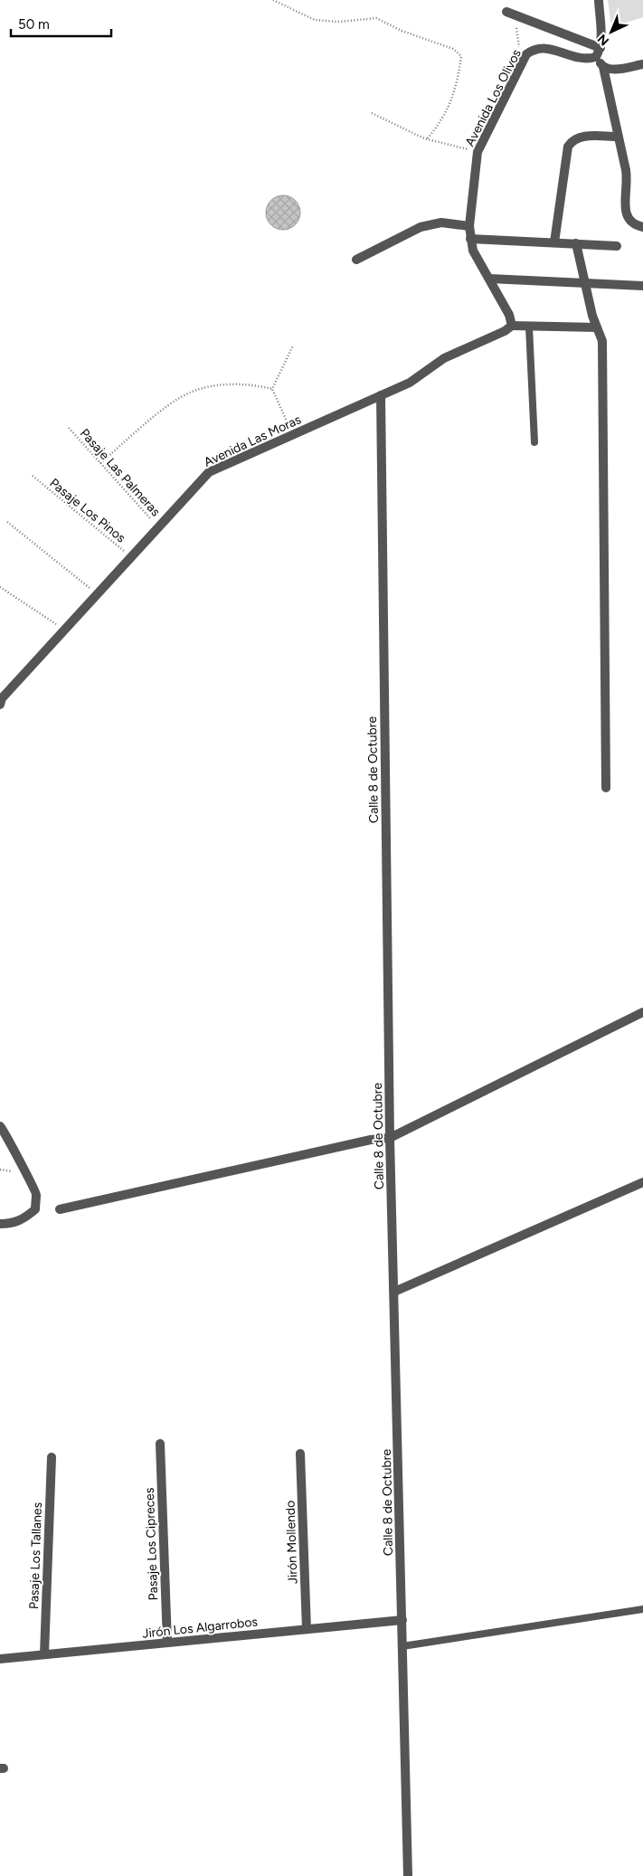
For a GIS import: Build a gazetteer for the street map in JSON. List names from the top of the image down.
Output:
{
  "streets": {
    "street": [
      "Avenida Los Olivos",
      "Avenida Las Moras",
      "Calle 8 de Octubre",
      "Jirón Mollendo",
      "Pasaje Los Cipreces",
      "Pasaje Los Tallanes",
      "Jirón Los Algarrobos"
    ],
    "path": ["Pasaje Las Palmeras", "Pasaje Los Pinos"]
  },
  "crossings": [
    ["Avenida Los Olivos", "Avenida Las Moras"],
    ["Avenida Las Moras", "Pasaje Las Palmeras"],
    ["Avenida Las Moras", "Pasaje Los Pinos"],
    ["Avenida Las Moras", "Calle 8 de Octubre"],
    ["Calle 8 de Octubre", "Jirón Los Algarrobos"],
    ["Jirón Mollendo", "Jirón Los Algarrobos"],
    ["Pasaje Los Cipreces", "Jirón Los Algarrobos"],
    ["Pasaje Los Tallanes", "Jirón Los Algarrobos"]
  ],
  "scale_bar": "50 m",
  "north": "bottom left"
}
